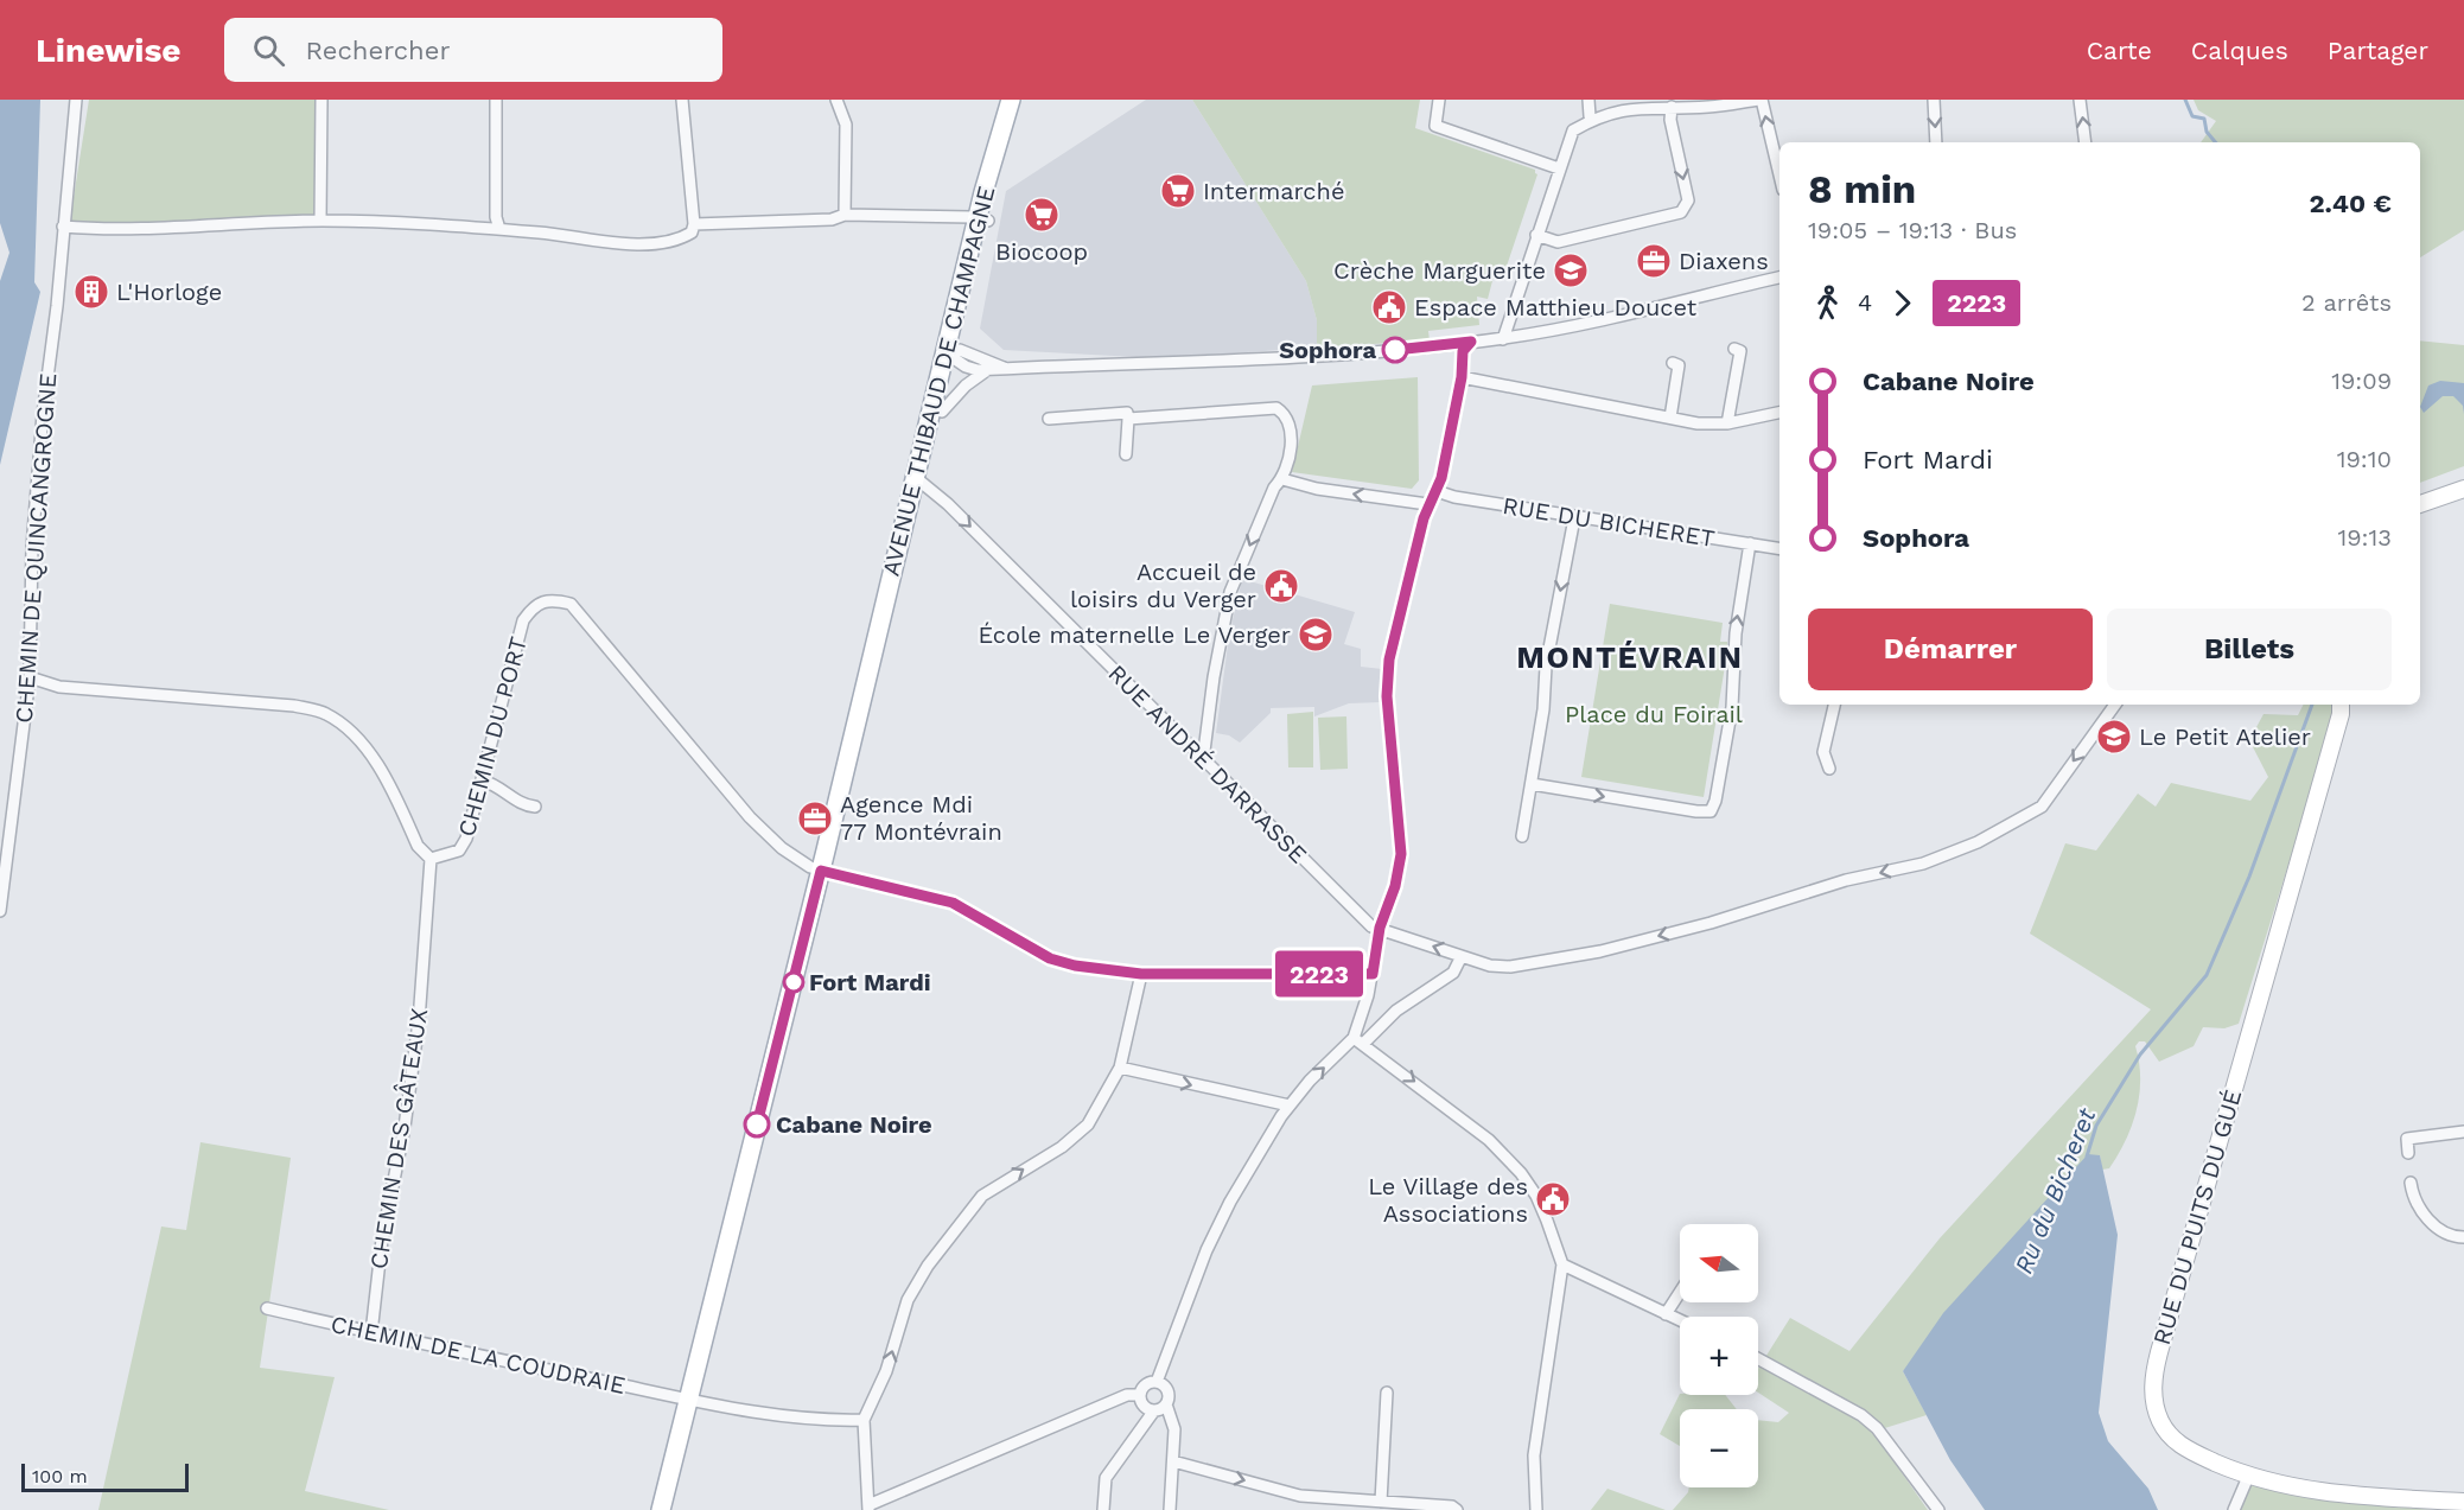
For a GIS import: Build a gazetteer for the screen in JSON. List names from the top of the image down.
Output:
{
  "streets": {
    "main road": ["AVENUE THIBAUD DE CHAMPAGNE", "RUE DU PUITS DU GUÉ"],
    "street": [
      "RUE DU BICHERET",
      "CHEMIN DE QUINCANGROGNE",
      "CHEMIN DU PORT",
      "RUE ANDRÉ DARRASSE",
      "CHEMIN DES GÂTEAUX",
      "CHEMIN DE LA COUDRAIE"
    ]
  },
  "crossings": [
    ["AVENUE THIBAUD DE CHAMPAGNE", "CHEMIN DU PORT"],
    ["AVENUE THIBAUD DE CHAMPAGNE", "RUE ANDRÉ DARRASSE"],
    ["AVENUE THIBAUD DE CHAMPAGNE", "CHEMIN DE LA COUDRAIE"],
    ["CHEMIN DE QUINCANGROGNE", "CHEMIN DU PORT"],
    ["CHEMIN DU PORT", "CHEMIN DES GÂTEAUX"],
    ["CHEMIN DES GÂTEAUX", "CHEMIN DE LA COUDRAIE"]
  ],
  "one_way": ["RUE ANDRÉ DARRASSE"],
  "districts": ["MONTÉVRAIN"],
  "water": ["Ru du Bicheret"],
  "parks": ["Place du Foirail"],
  "places": {
    "supermarket": ["Intermarché", "Biocoop"],
    "office": ["Diaxens", "Agence Mdi 77 Montévrain"],
    "school or university": ["Crèche Marguerite", "École maternelle Le Verger", "Le Petit Atelier"],
    "building": ["L'Horloge"],
    "public building": ["Espace Matthieu Doucet", "Accueil de loisirs du Verger", "Le Village des Associations"],
    "other": ["Sophora", "Fort Mardi", "Cabane Noire"]
  },
  "lines": ["bus line 2223"],
  "scale_bar": "100 m",
  "north": "left",
  "page": {
    "header": "Linewise",
    "search": "Rechercher",
    "nav": ["Carte", "Calques", "Partager"],
    "on_map": "2223",
    "heading": ["8 min", "19:05 – 19:13 · Bus", "2.40 €"],
    "legs": ["4", "2223", "2 arrêts"],
    "list": [
      {
        "name": "Cabane Noire",
        "value": "19:09"
      },
      {
        "name": "Fort Mardi",
        "value": "19:10"
      },
      {
        "name": "Sophora",
        "value": "19:13"
      }
    ],
    "buttons": ["Démarrer", "Billets"],
    "map_buttons": ["+", "−"],
    "scale": "100 m"
  }
}
